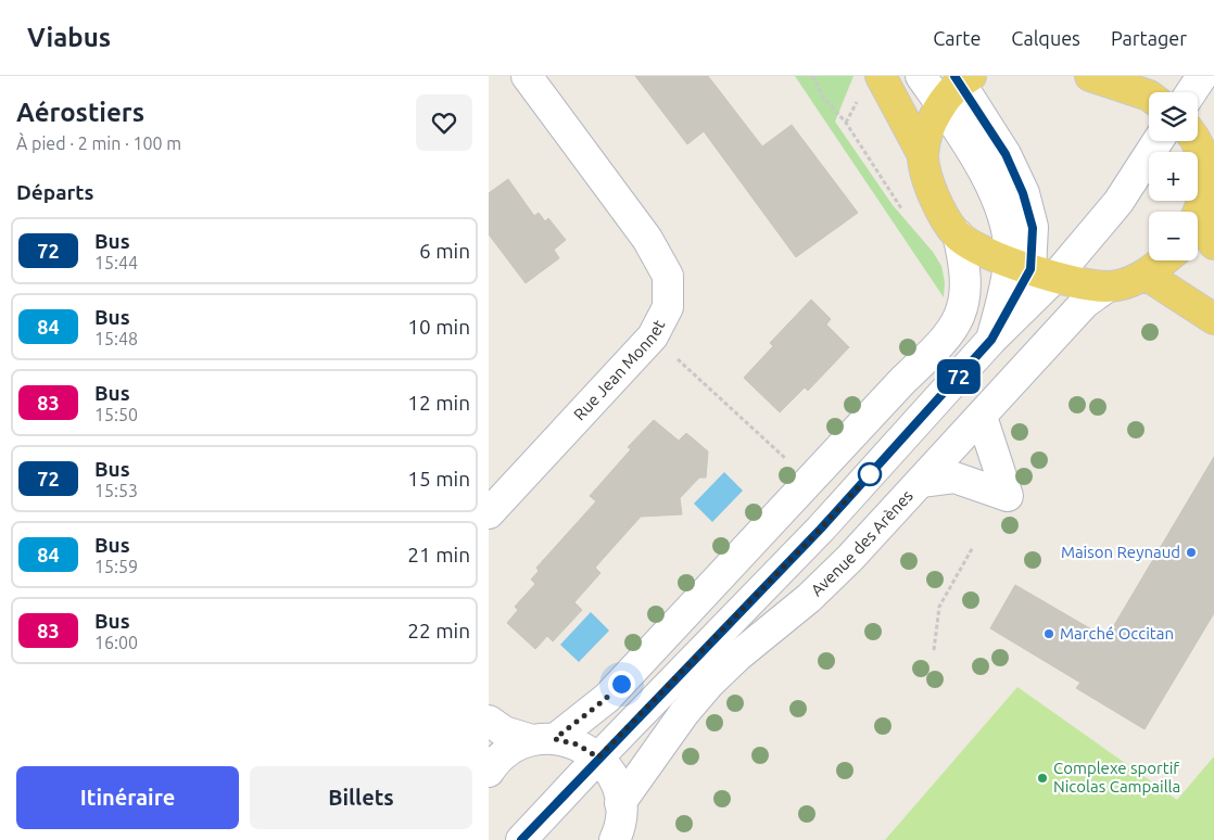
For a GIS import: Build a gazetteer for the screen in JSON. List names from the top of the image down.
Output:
{
  "streets": {
    "street": ["Rue Jean Monnet", "Avenue des Arènes"]
  },
  "places": ["Maison Reynaud", "Marché Occitan", "Complexe sportif Nicolas Campailla"],
  "lines": ["bus line 72"],
  "page": {
    "header": "Viabus",
    "nav": ["Carte", "Calques", "Partager"],
    "heading": [
      ["Aérostiers", "À pied · 2 min · 100 m"],
      "Départs"
    ],
    "on_map": "72",
    "map_buttons": ["+", "−"],
    "list": [
      {
        "mark": "72",
        "name": "Bus",
        "note": "15:44",
        "value": "6 min"
      },
      {
        "mark": "84",
        "name": "Bus",
        "note": "15:48",
        "value": "10 min"
      },
      {
        "mark": "83",
        "name": "Bus",
        "note": "15:50",
        "value": "12 min"
      },
      {
        "mark": "72",
        "name": "Bus",
        "note": "15:53",
        "value": "15 min"
      },
      {
        "mark": "84",
        "name": "Bus",
        "note": "15:59",
        "value": "21 min"
      },
      {
        "mark": "83",
        "name": "Bus",
        "note": "16:00",
        "value": "22 min"
      }
    ],
    "buttons": ["Itinéraire", "Billets"]
  }
}
